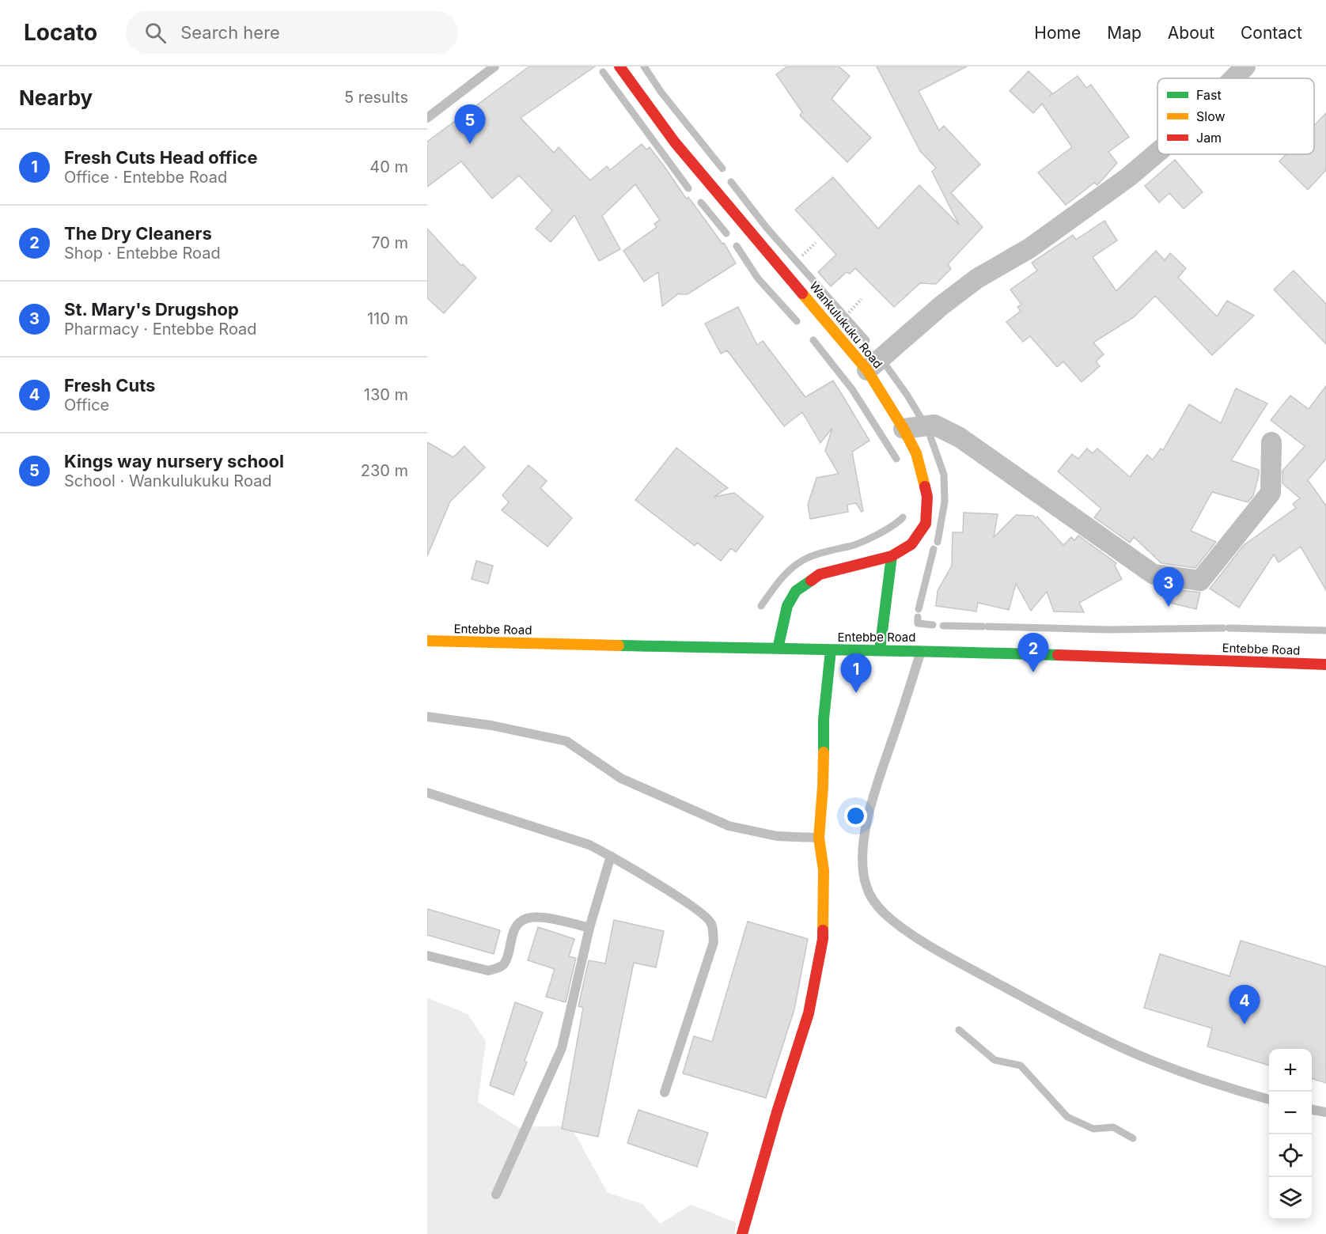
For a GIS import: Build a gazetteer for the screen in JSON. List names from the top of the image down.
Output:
{
  "streets": {
    "main road": ["Wankulukuku Road", "Entebbe Road"]
  },
  "crossings": [
    ["Wankulukuku Road", "Entebbe Road"]
  ],
  "legend": ["Fast", "Slow", "Jam"],
  "page": {
    "header": "Locato",
    "search": "Search here",
    "nav": [
      "Home",
      "Map",
      "About",
      "Contact"
    ],
    "heading": ["Nearby", "5 results"],
    "pins": [
      "5",
      "3",
      "2",
      "1",
      "4"
    ],
    "list": [
      {
        "mark": "1",
        "name": "Fresh Cuts Head office",
        "note": "Office · Entebbe Road",
        "value": "40 m"
      },
      {
        "mark": "2",
        "name": "The Dry Cleaners",
        "note": "Shop · Entebbe Road",
        "value": "70 m"
      },
      {
        "mark": "3",
        "name": "St. Mary's Drugshop",
        "note": "Pharmacy · Entebbe Road",
        "value": "110 m"
      },
      {
        "mark": "4",
        "name": "Fresh Cuts",
        "note": "Office",
        "value": "130 m"
      },
      {
        "mark": "5",
        "name": "Kings way nursery school",
        "note": "School · Wankulukuku Road",
        "value": "230 m"
      }
    ],
    "map_buttons": ["+", "−"]
  }
}
